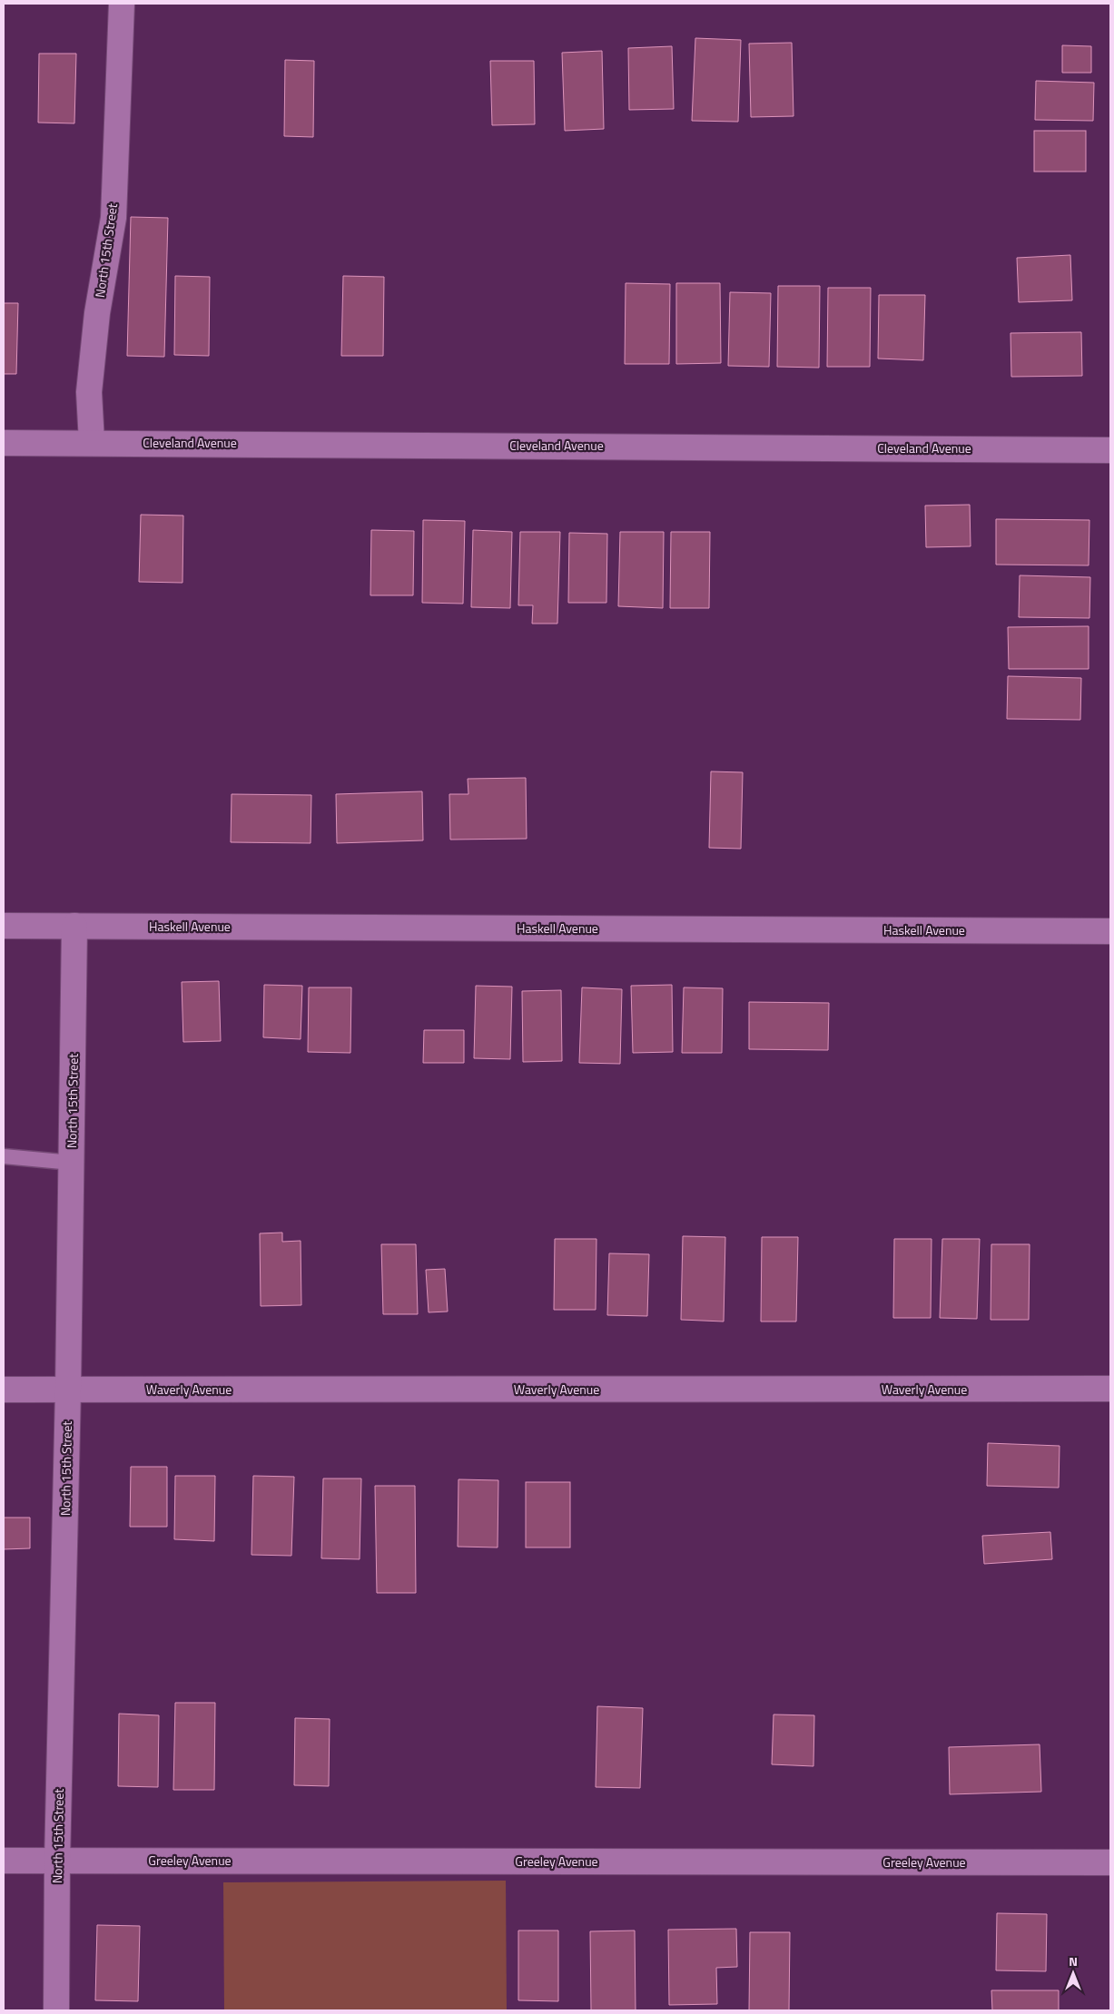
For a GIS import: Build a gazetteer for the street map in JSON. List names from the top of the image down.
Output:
{
  "streets": {
    "street": [
      "North 15th Street",
      "Cleveland Avenue",
      "Haskell Avenue",
      "Waverly Avenue",
      "Greeley Avenue"
    ]
  },
  "crossings": [
    ["North 15th Street", "Cleveland Avenue"],
    ["North 15th Street", "Haskell Avenue"],
    ["North 15th Street", "Waverly Avenue"],
    ["North 15th Street", "Greeley Avenue"]
  ],
  "north": "top"
}
